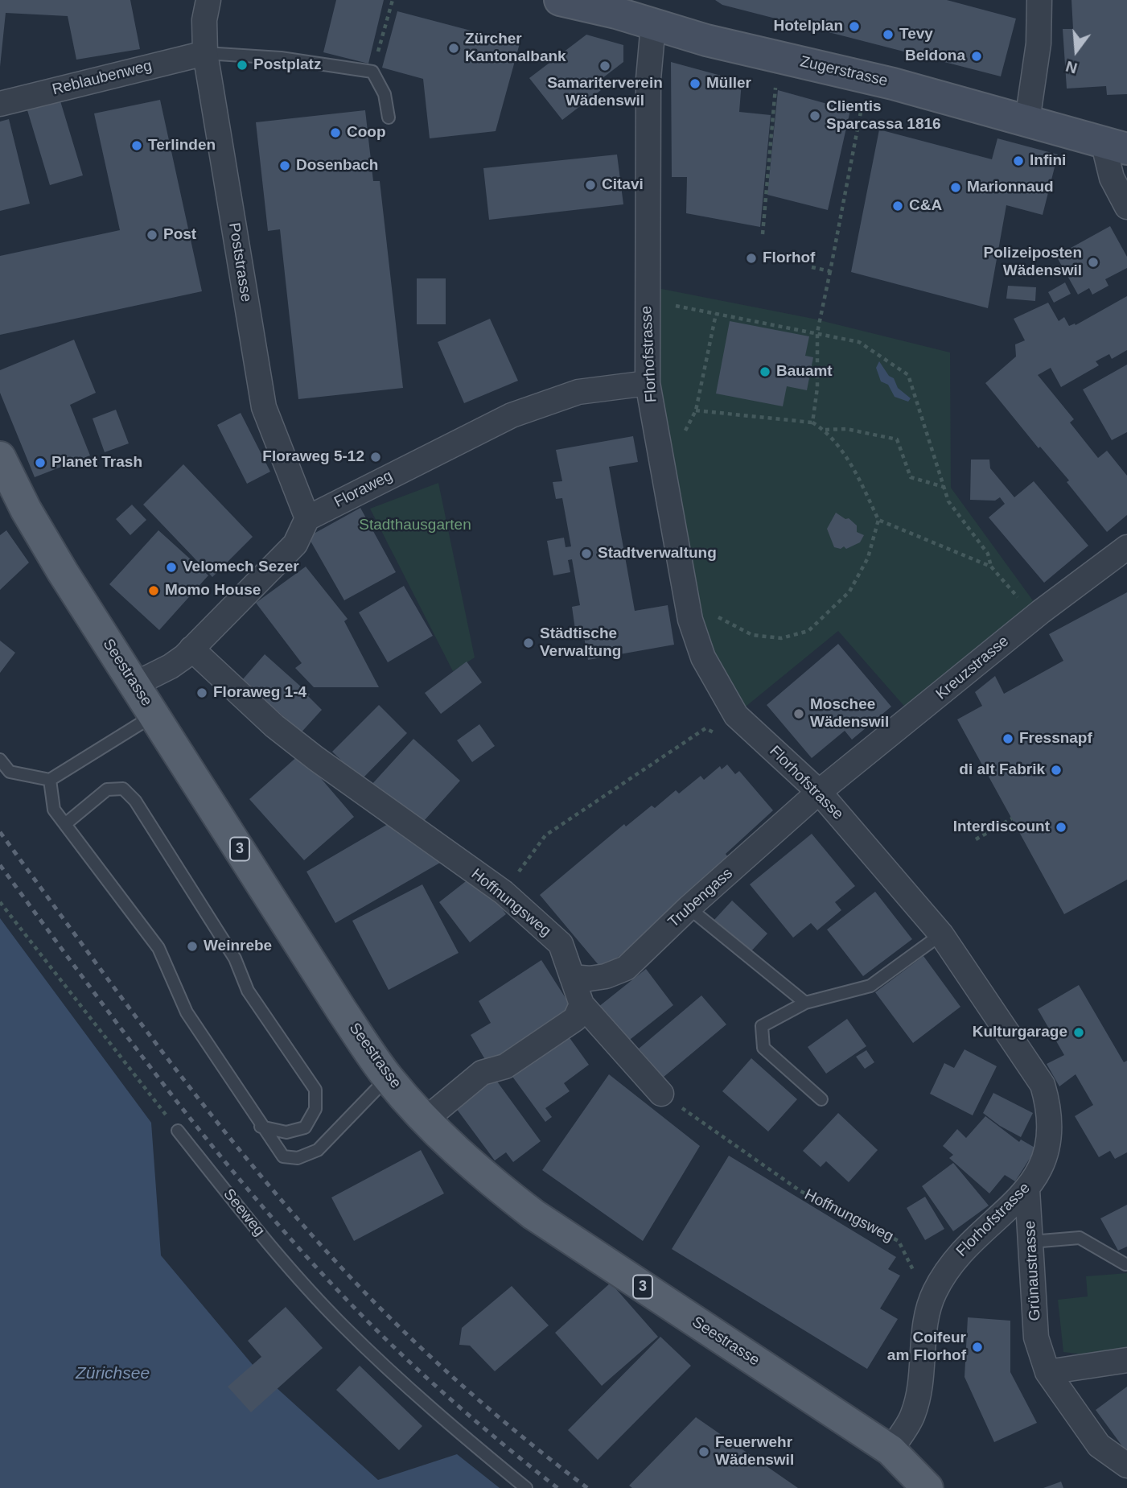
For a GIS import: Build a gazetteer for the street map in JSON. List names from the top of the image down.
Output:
{
  "streets": {
    "main road": ["Zugerstrasse", "Seestrasse", "3"],
    "street": [
      "Reblaubenweg",
      "Poststrasse",
      "Florhofstrasse",
      "Floraweg",
      "Kreuzstrasse",
      "Trubengass",
      "Hoffnungsweg",
      "Grünaustrasse"
    ],
    "lane": ["Seeweg"]
  },
  "crossings": [
    ["Zugerstrasse", "Florhofstrasse"],
    ["Reblaubenweg", "Poststrasse"],
    ["Poststrasse", "Floraweg"],
    ["Florhofstrasse", "Floraweg"],
    ["Florhofstrasse", "Kreuzstrasse"],
    ["Florhofstrasse", "Seestrasse"],
    ["Florhofstrasse", "Trubengass"],
    ["Florhofstrasse", "Grünaustrasse"],
    ["Kreuzstrasse", "Trubengass"],
    ["Trubengass", "Hoffnungsweg"]
  ],
  "water": ["Zürichsee"],
  "parks": ["Stadthausgarten"],
  "places": [
    "Hotelplan",
    "Tevy",
    "Zürcher Kantonalbank",
    "Beldona",
    "Postplatz",
    "Samariterverein Wädenswil",
    "Müller",
    "Clientis Sparcassa 1816",
    "Coop",
    "Terlinden",
    "Infini",
    "Dosenbach",
    "Citavi",
    "Marionnaud",
    "C&A",
    "Post",
    "Florhof",
    "Polizeiposten Wädenswil",
    "Bauamt",
    "Floraweg 5-12",
    "Planet Trash",
    "Stadtverwaltung",
    "Velomech Sezer",
    "Momo House",
    "Städtische Verwaltung",
    "Floraweg 1-4",
    "Moschee Wädenswil",
    "Fressnapf",
    "di alt Fabrik",
    "Interdiscount",
    "Weinrebe",
    "Kulturgarage",
    "Coifeur am Florhof",
    "Feuerwehr Wädenswil"
  ],
  "north": "bottom"
}
